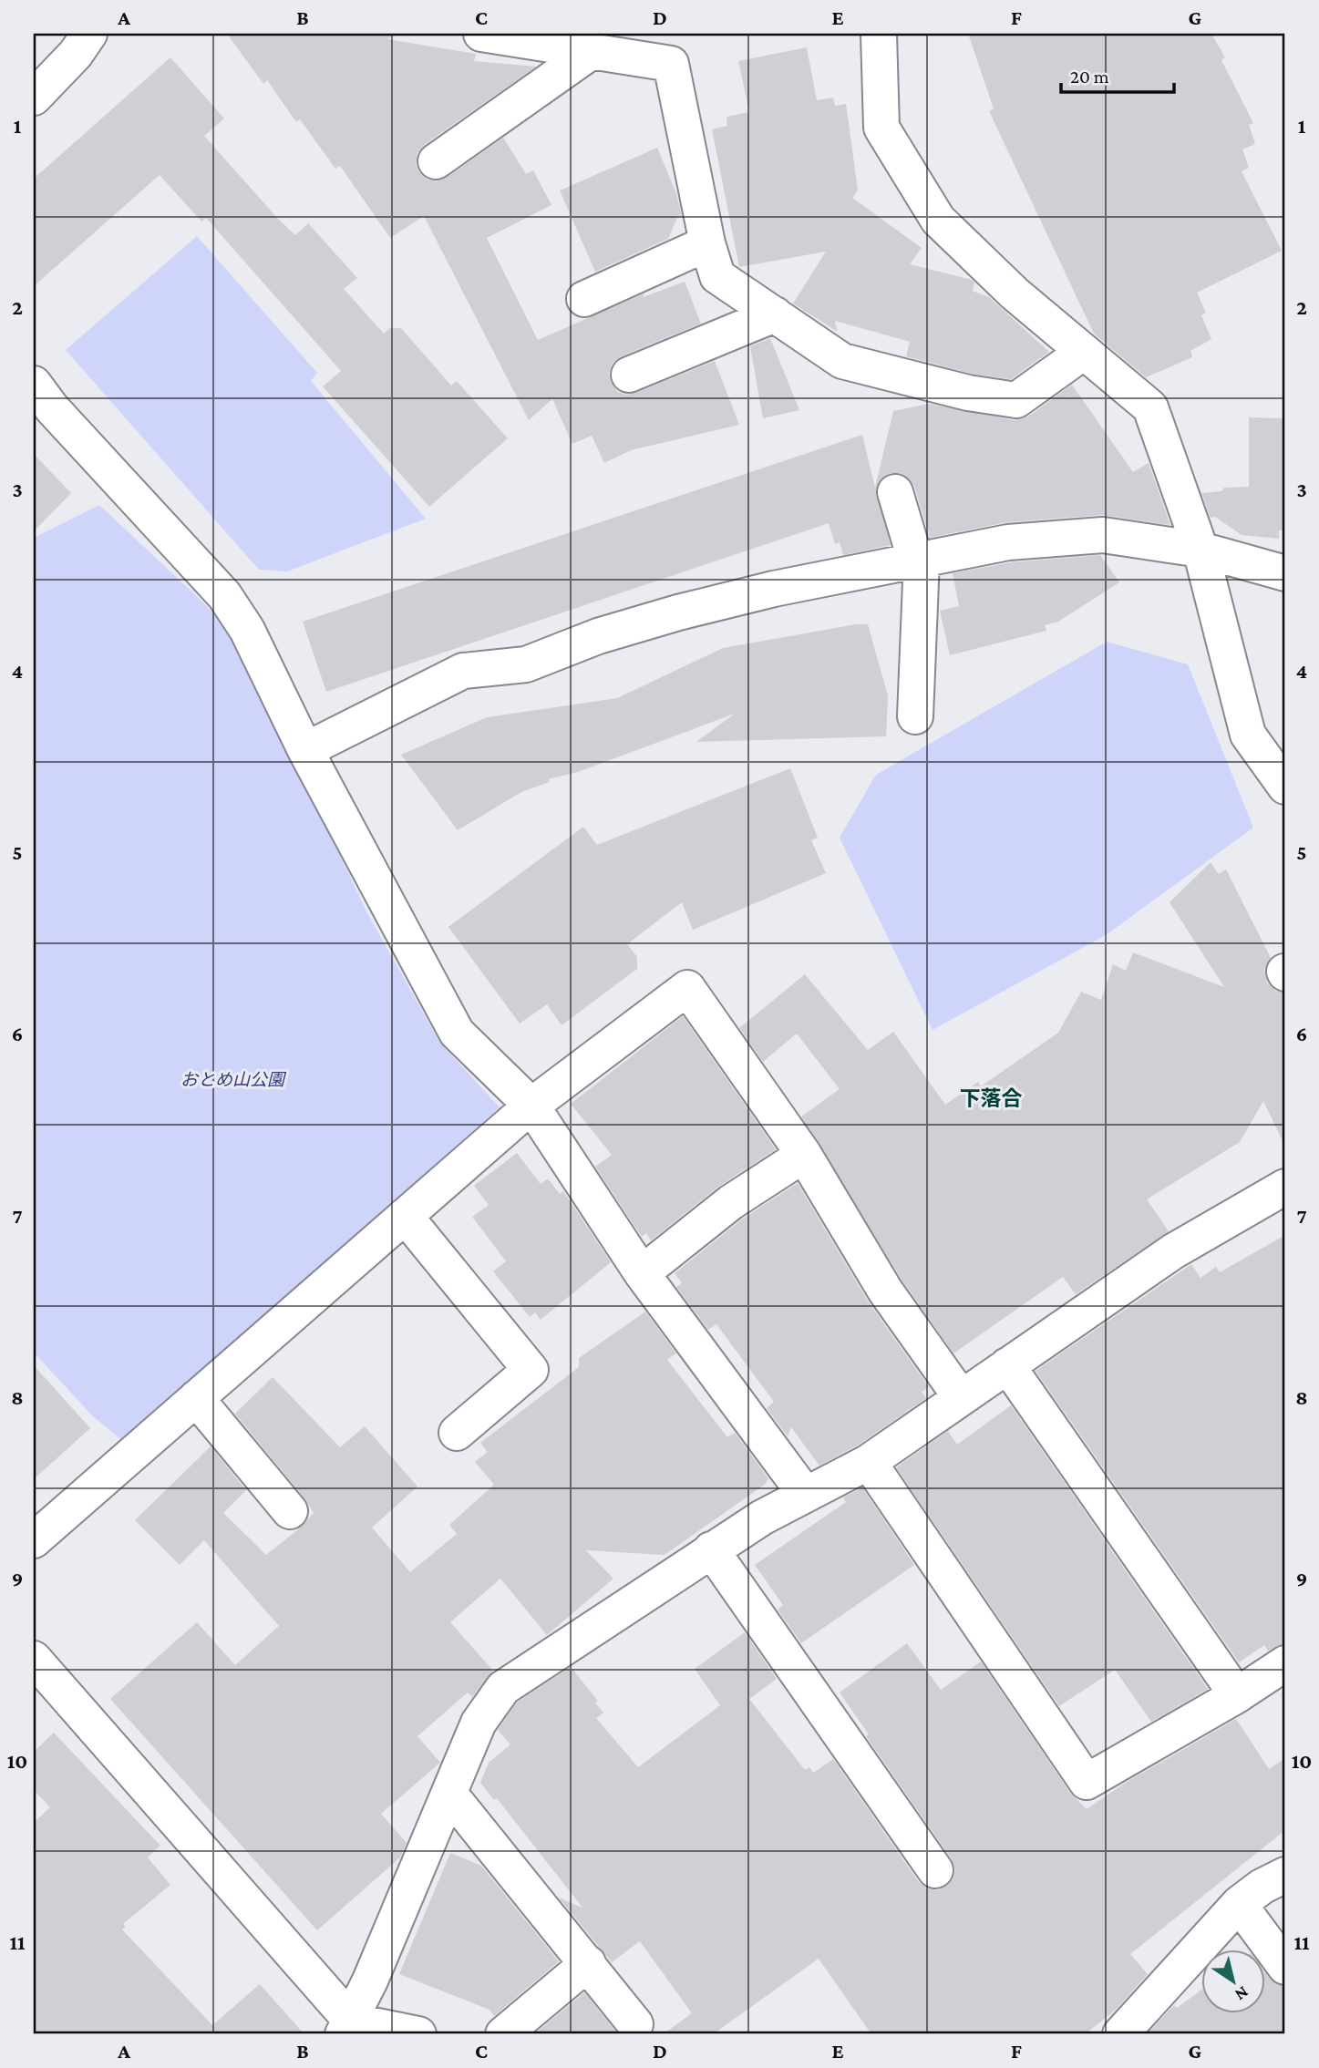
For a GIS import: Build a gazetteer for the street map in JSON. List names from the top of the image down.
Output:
{
  "districts": ["下落合"],
  "parks": ["おとめ山公園"],
  "scale_bar": "20 m",
  "north": "bottom right",
  "grid": {
    "columns": [
      "A",
      "B",
      "C",
      "D",
      "E",
      "F",
      "G"
    ],
    "rows": [
      "1",
      "2",
      "3",
      "4",
      "5",
      "6",
      "7",
      "8",
      "9",
      "10",
      "11"
    ]
  }
}
